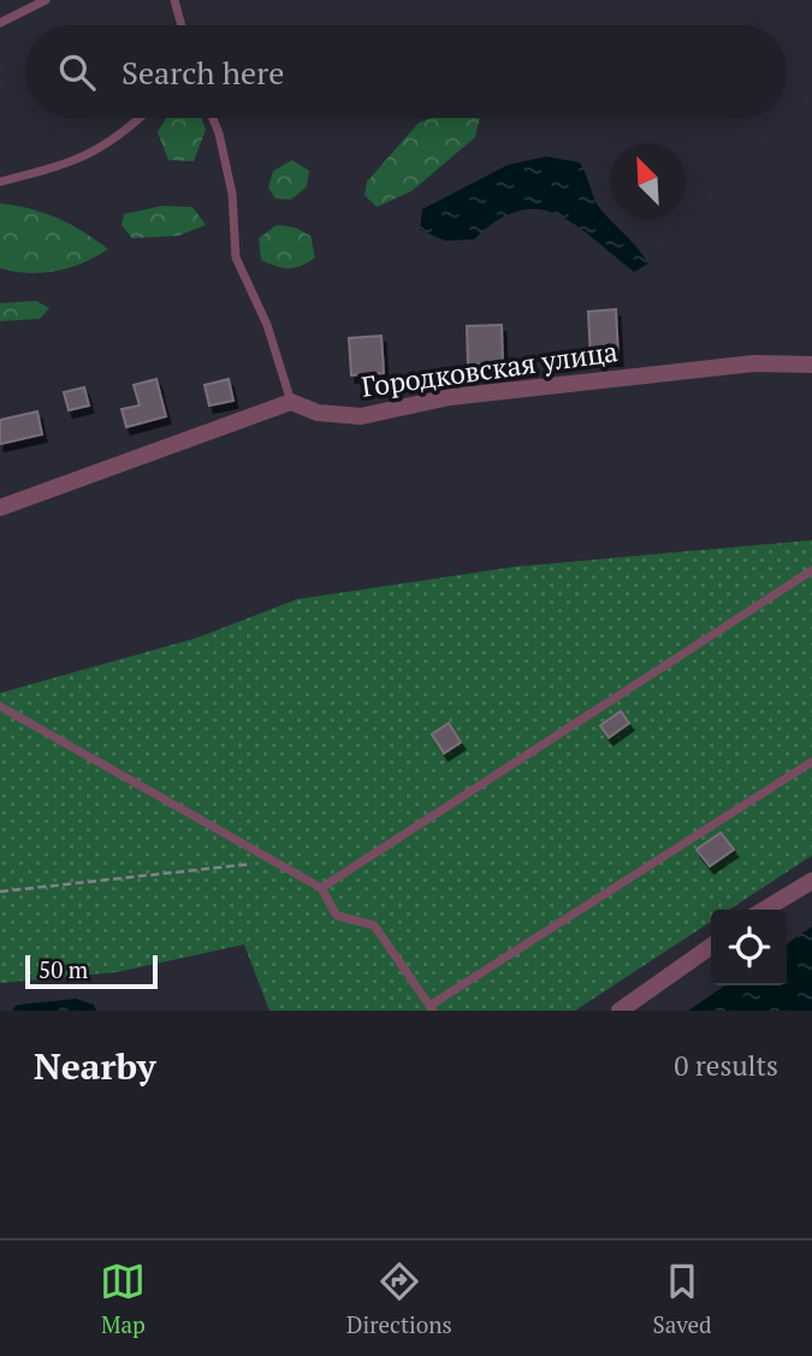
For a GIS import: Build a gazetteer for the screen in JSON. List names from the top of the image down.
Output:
{
  "streets": {
    "street": ["Городковская улица"]
  },
  "scale_bar": "50 m",
  "north": "top left",
  "page": {
    "search": "Search here",
    "scale": "50 m",
    "heading": ["Nearby", "0 results"],
    "nav": ["Map", "Directions", "Saved"]
  }
}
